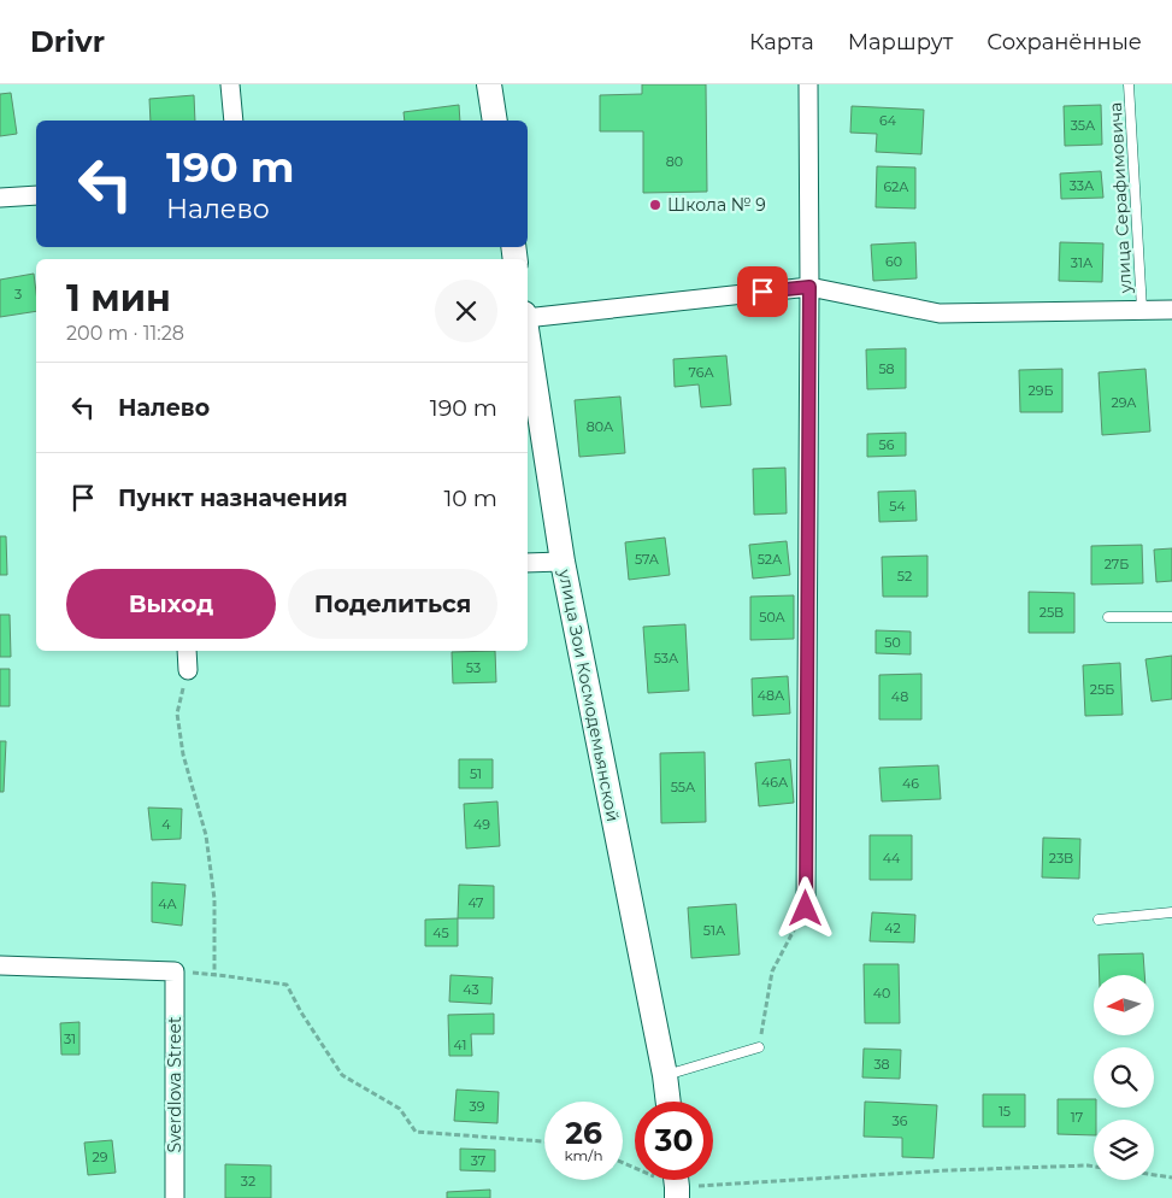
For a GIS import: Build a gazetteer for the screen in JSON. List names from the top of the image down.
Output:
{
  "streets": {
    "street": ["улица Зои Космодемьянской", "Sverdlova Street"],
    "lane": ["улица Серафимовича"]
  },
  "places": ["Школа № 9"],
  "house_numbers": [
    "64",
    "35А",
    "80",
    "33А",
    "62А",
    "60",
    "31А",
    "3",
    "58",
    "76А",
    "29Б",
    "29А",
    "80А",
    "56",
    "54",
    "57А",
    "52А",
    "27Б",
    "52",
    "25В",
    "50А",
    "50",
    "53А",
    "53",
    "25Б",
    "48А",
    "48",
    "51",
    "46А",
    "46",
    "55А",
    "4",
    "49",
    "44",
    "23В",
    "47",
    "4А",
    "42",
    "51А",
    "45",
    "43",
    "40",
    "31",
    "41",
    "38",
    "39",
    "15",
    "17",
    "36",
    "29",
    "37",
    "32"
  ],
  "north": "left",
  "page": {
    "header": "Drivr",
    "nav": ["Карта", "Маршрут", "Сохранённые"],
    "turn": ["190 m", "Налево"],
    "heading": ["1 мин", "200 m · 11:28"],
    "list": [
      {
        "name": "Налево",
        "value": "190 m"
      },
      {
        "name": "Пункт назначения",
        "value": "10 m"
      }
    ],
    "buttons": ["Выход", "Поделиться"],
    "speed": "26 km/h",
    "limit": "30"
  }
}
